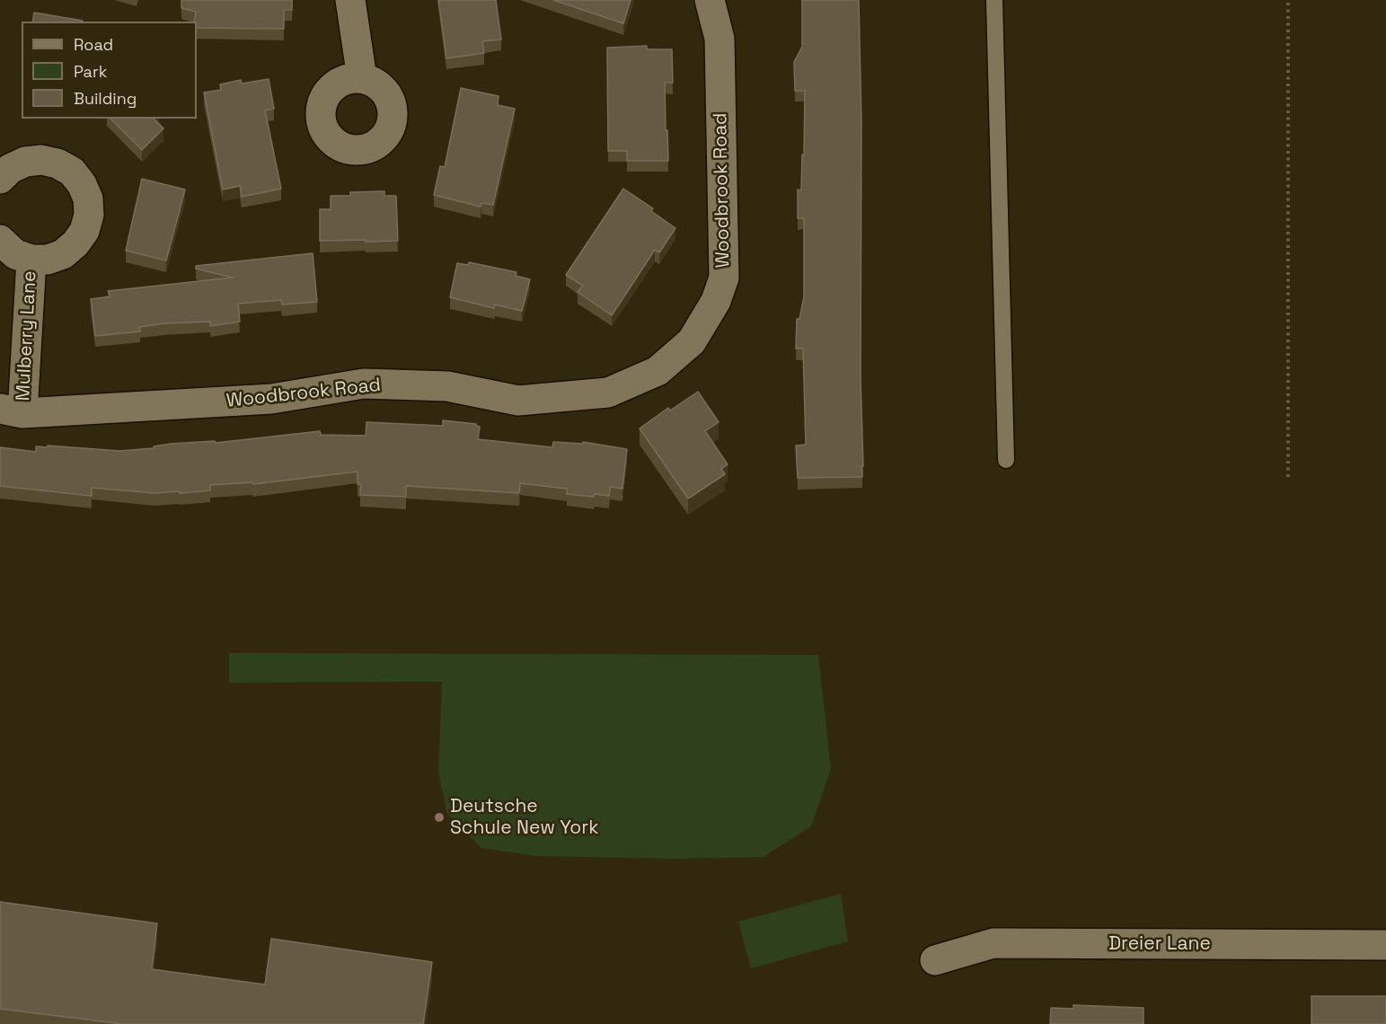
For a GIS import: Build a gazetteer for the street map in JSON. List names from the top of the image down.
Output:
{
  "streets": {
    "street": ["Woodbrook Road", "Mulberry Lane", "Dreier Lane"]
  },
  "crossings": [
    ["Woodbrook Road", "Mulberry Lane"]
  ],
  "places": ["Deutsche Schule New York"],
  "legend": ["Road", "Park", "Building"]
}
